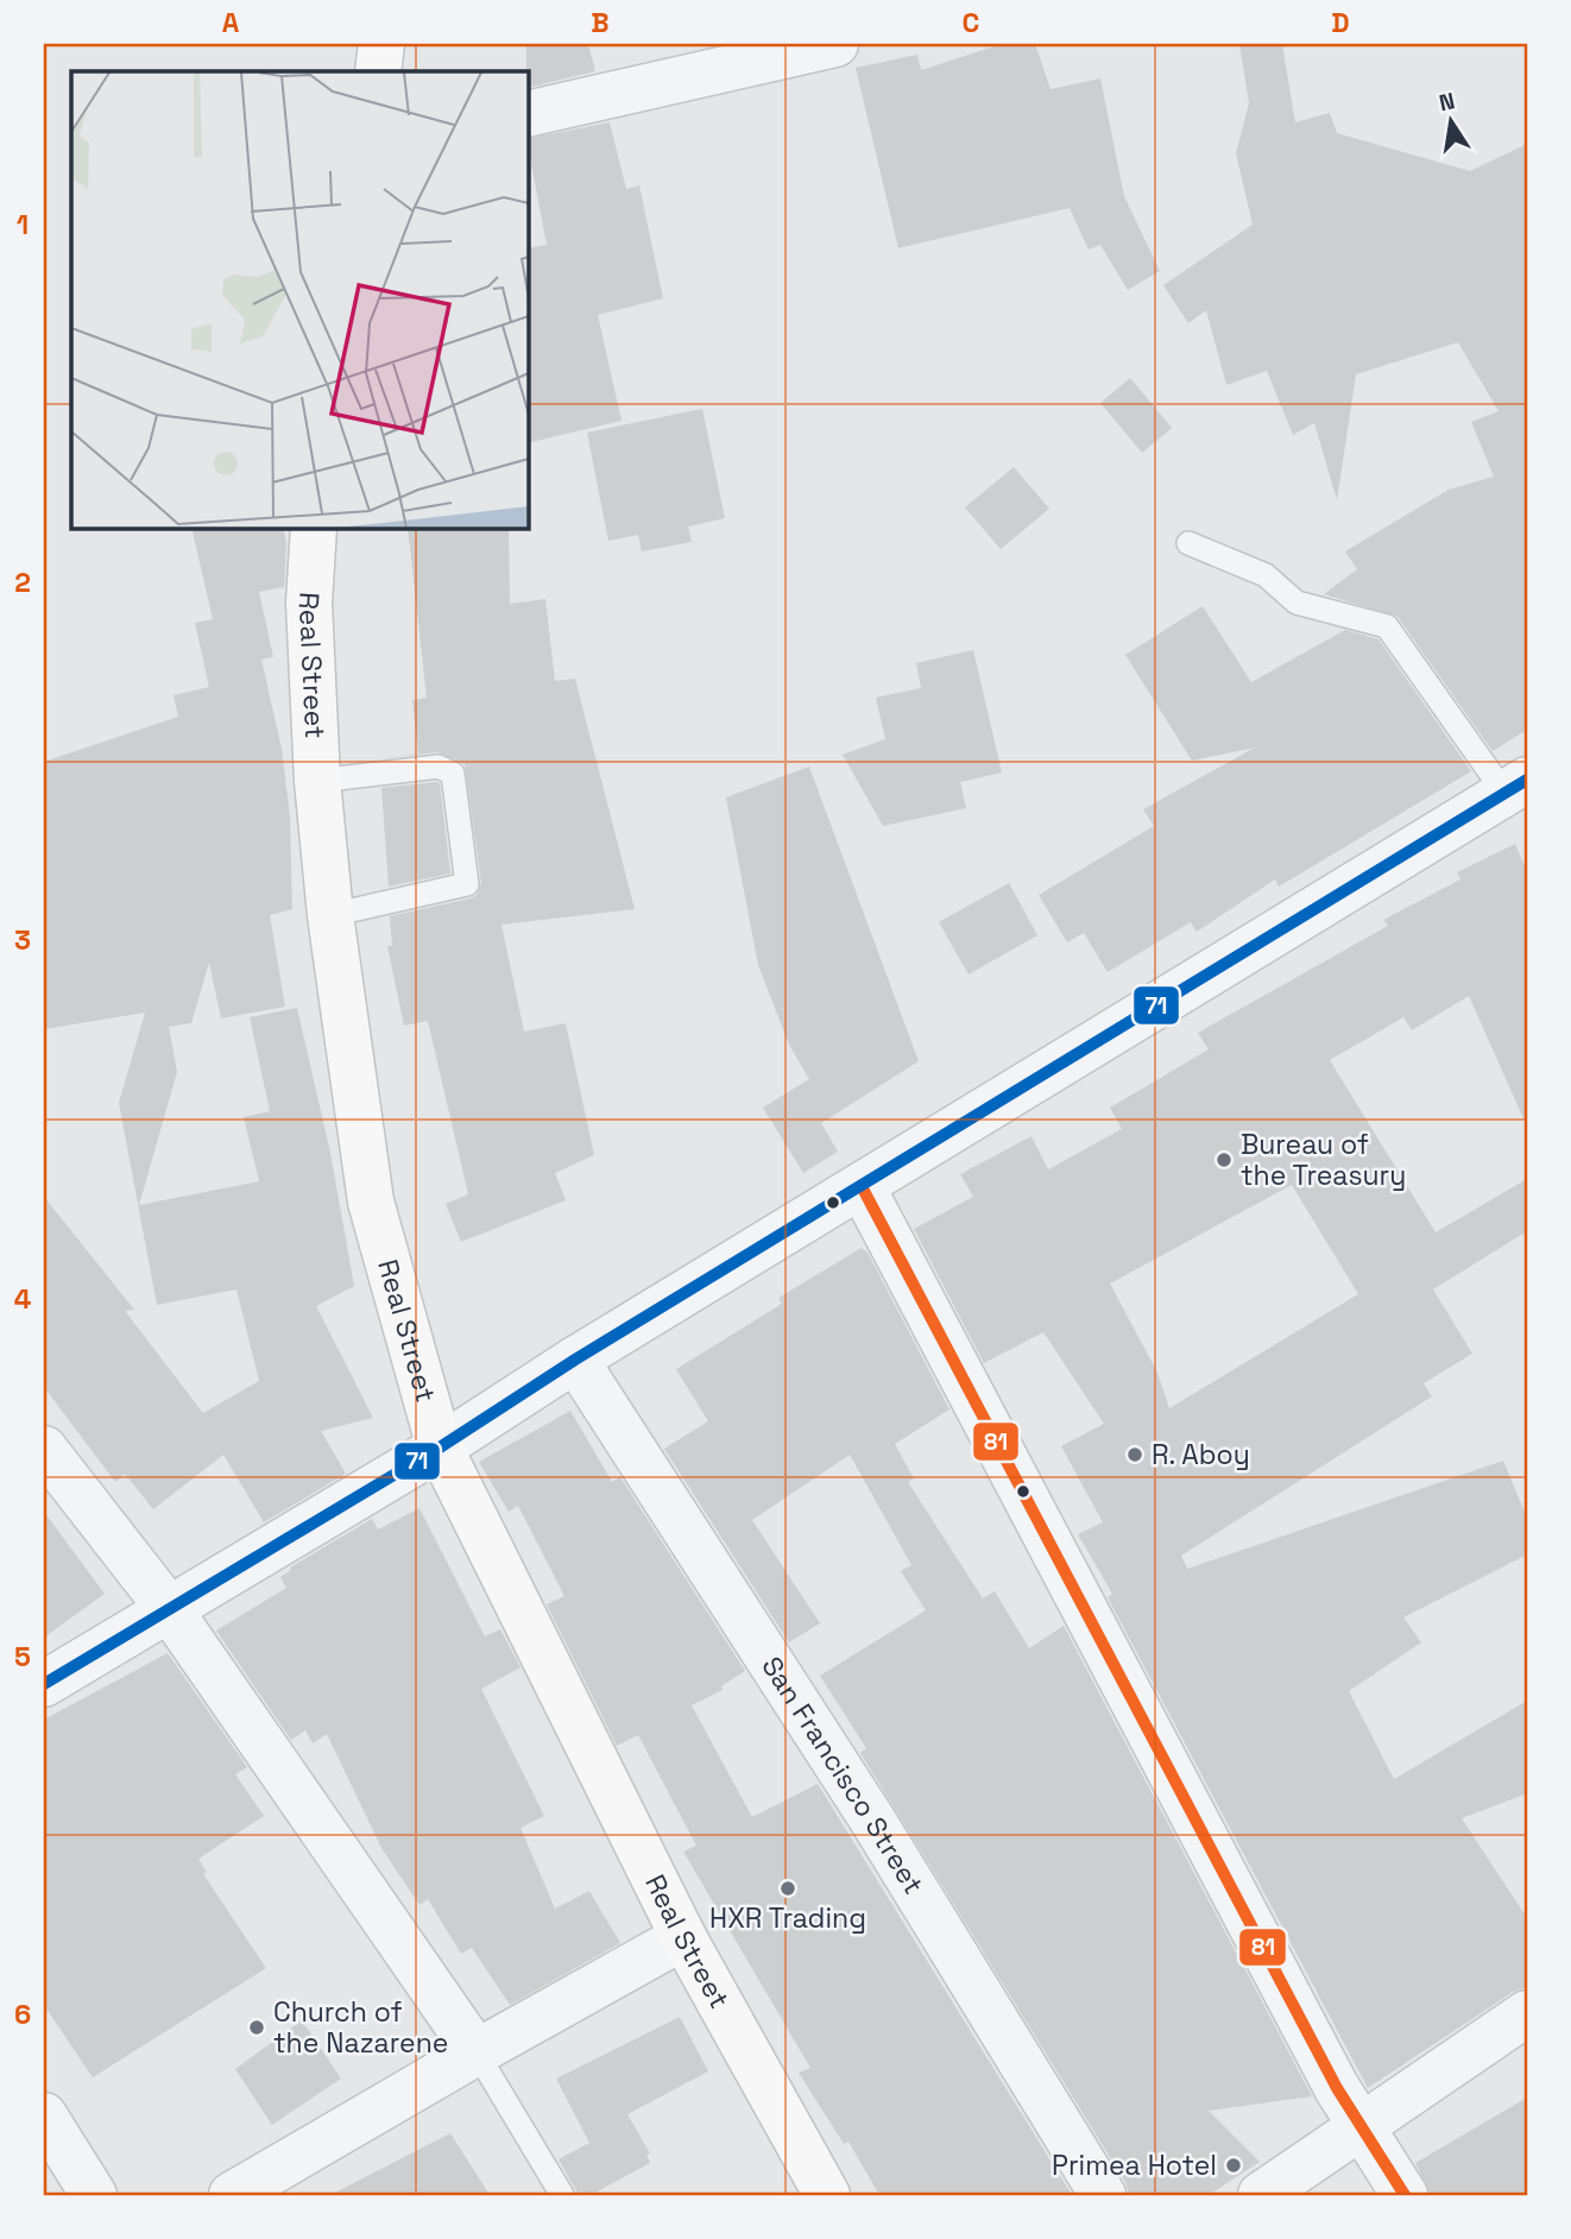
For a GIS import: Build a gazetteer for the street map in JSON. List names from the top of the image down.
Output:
{
  "streets": {
    "main road": ["Real Street"],
    "street": ["San Francisco Street"]
  },
  "places": [
    "Bureau of the Treasury",
    "R. Aboy",
    "HXR Trading",
    "Church of the Nazarene",
    "Primea Hotel"
  ],
  "lines": ["transit line 71", "transit line 81"],
  "north": "top",
  "grid": {
    "columns": [
      "A",
      "B",
      "C",
      "D"
    ],
    "rows": [
      "1",
      "2",
      "3",
      "4",
      "5",
      "6"
    ]
  }
}
